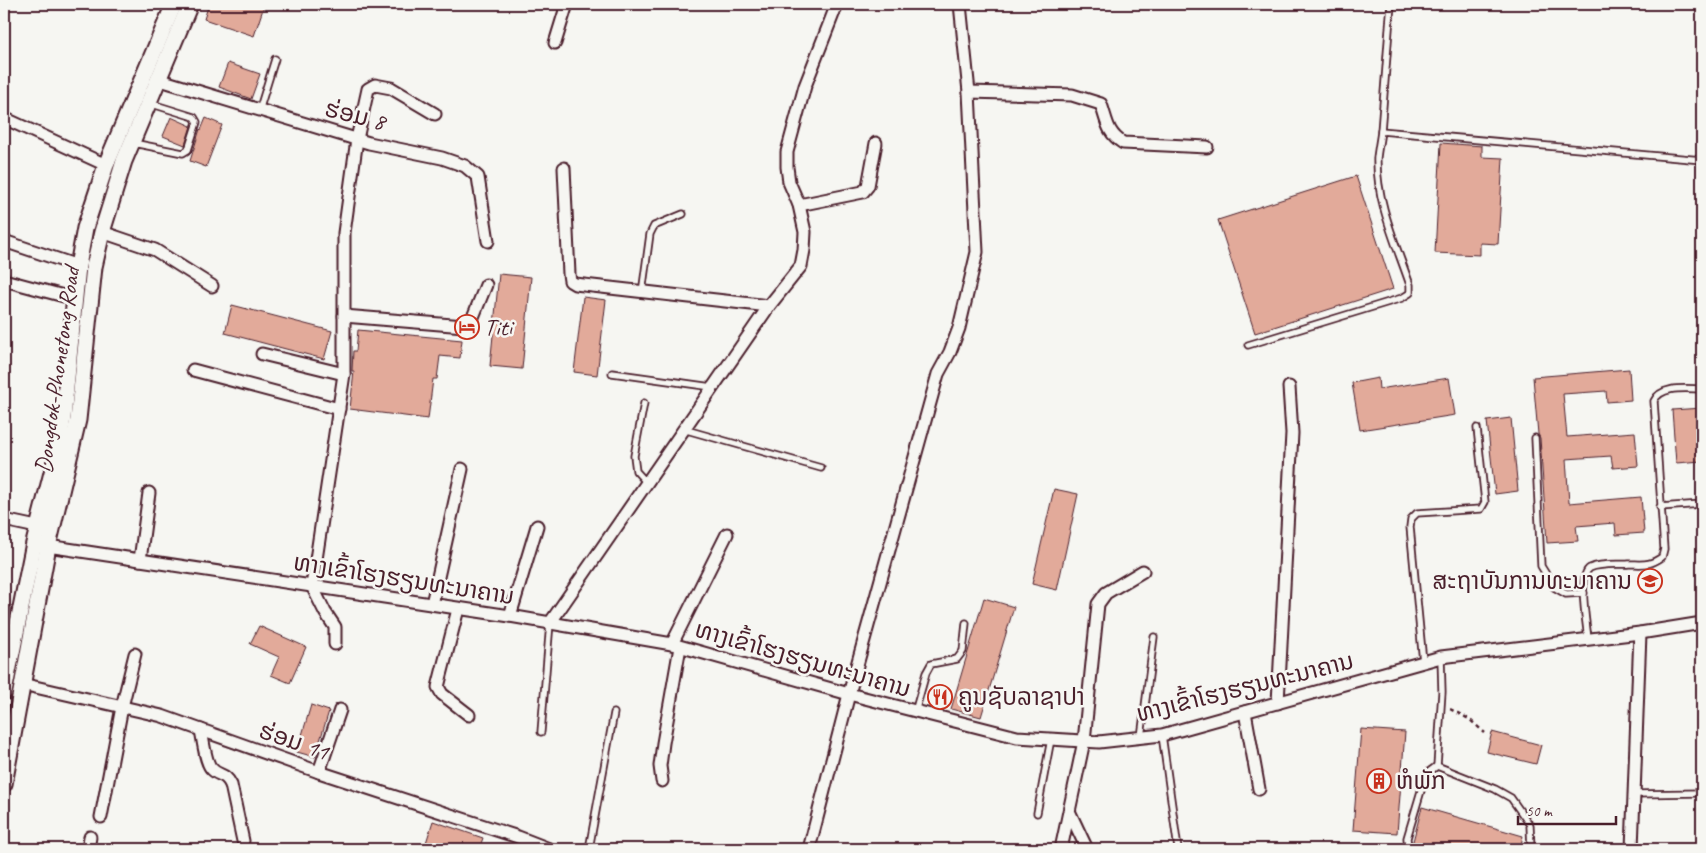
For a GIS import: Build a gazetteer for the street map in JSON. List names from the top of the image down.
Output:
{
  "streets": {
    "main road": ["Dongdok-Phonetong Road"],
    "street": ["ຮ່ອມ 8", "ທາງເຂົ້າໂຮງຮຽນທະນາຄານ", "ຮ່ອມ 11"]
  },
  "crossings": [
    ["ຮ່ອມ 8", "Dongdok-Phonetong Road"],
    ["Dongdok-Phonetong Road", "ທາງເຂົ້າໂຮງຮຽນທະນາຄານ"],
    ["Dongdok-Phonetong Road", "ຮ່ອມ 11"]
  ],
  "places": {
    "hotel": ["Titi"],
    "school or university": ["ສະຖາບັນການທະນາຄານ"],
    "restaurant": ["ຄູນຊັບລາຊາປາ"],
    "building": ["ຫໍພັກ"]
  },
  "scale_bar": "50 m"
}
